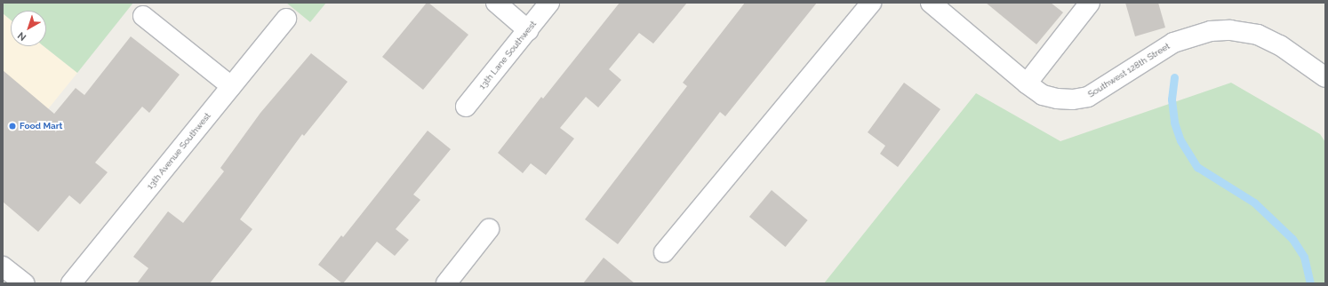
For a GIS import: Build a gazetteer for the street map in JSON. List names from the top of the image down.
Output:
{
  "streets": {
    "street": ["13th Lane Southwest", "Southwest 128th Street", "13th Avenue Southwest"]
  },
  "places": ["Food Mart"],
  "north": "bottom left"
}
